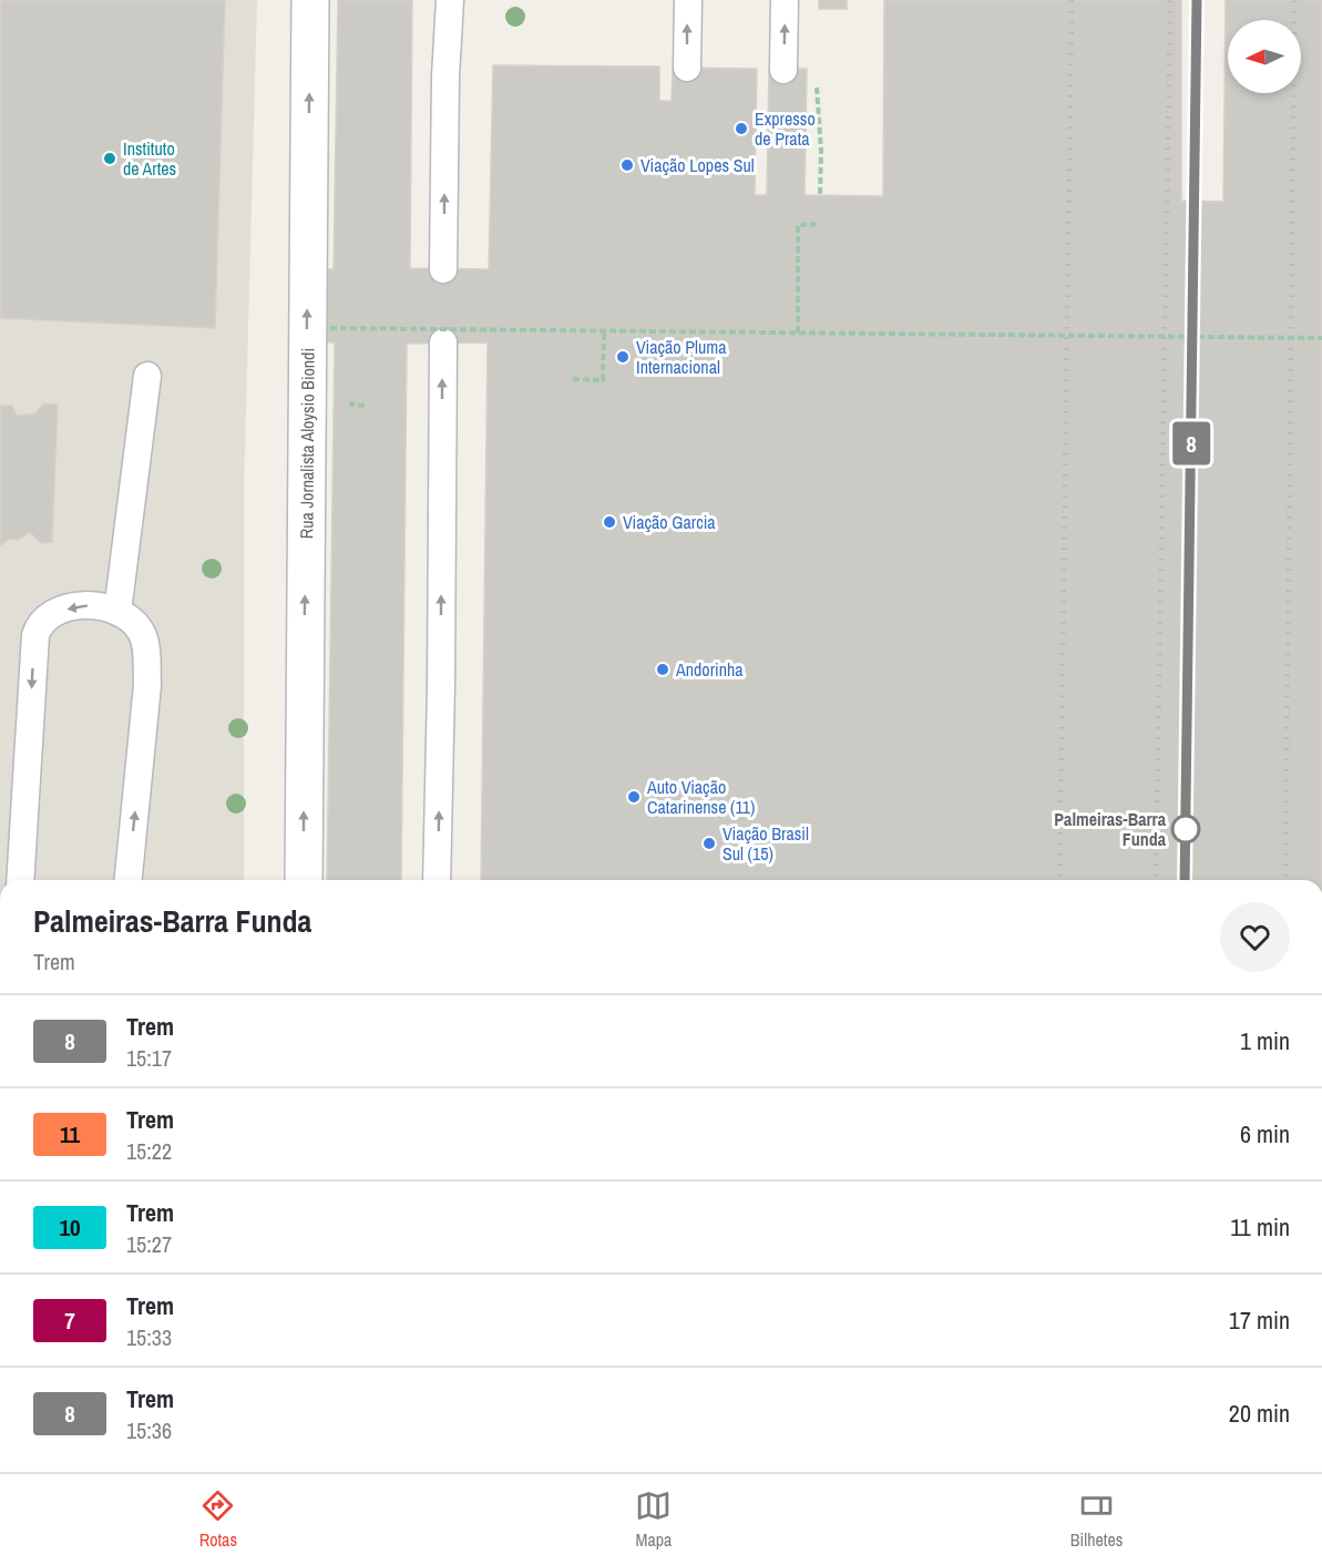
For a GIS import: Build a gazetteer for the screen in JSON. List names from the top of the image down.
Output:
{
  "streets": {
    "street": ["Rua Jornalista Aloysio Biondi"]
  },
  "one_way": ["Rua Jornalista Aloysio Biondi"],
  "places": [
    "Expresso de Prata",
    "Instituto de Artes",
    "Viação Lopes Sul",
    "Viação Pluma Internacional",
    "Viação Garcia",
    "Andorinha",
    "Auto Viação Catarinense (11)",
    "Palmeiras-Barra Funda",
    "Viação Brasil Sul (15)"
  ],
  "north": "left",
  "page": {
    "on_map": "8",
    "heading": ["Palmeiras-Barra Funda", "Trem"],
    "list": [
      {
        "mark": "8",
        "name": "Trem",
        "note": "15:17",
        "value": "1 min"
      },
      {
        "mark": "11",
        "name": "Trem",
        "note": "15:22",
        "value": "6 min"
      },
      {
        "mark": "10",
        "name": "Trem",
        "note": "15:27",
        "value": "11 min"
      },
      {
        "mark": "7",
        "name": "Trem",
        "note": "15:33",
        "value": "17 min"
      },
      {
        "mark": "8",
        "name": "Trem",
        "note": "15:36",
        "value": "20 min"
      }
    ],
    "tabs": ["Rotas", "Mapa", "Bilhetes"]
  }
}
